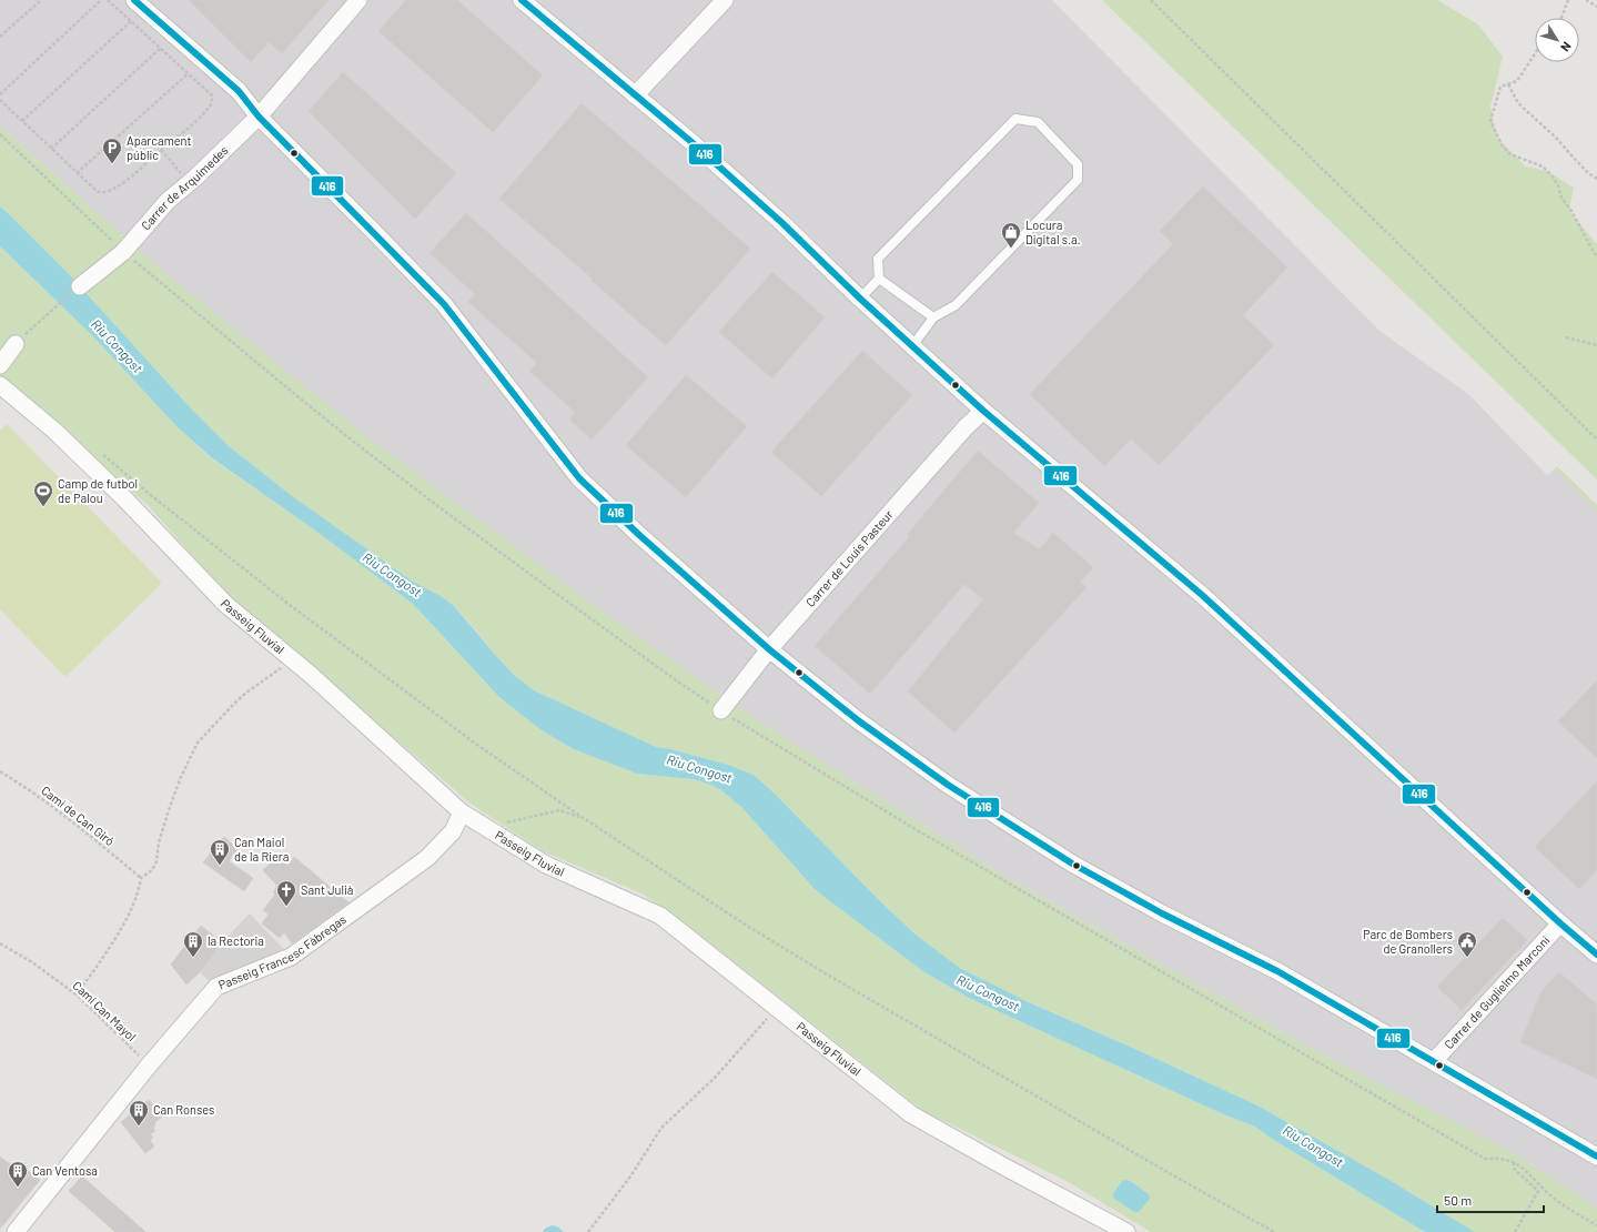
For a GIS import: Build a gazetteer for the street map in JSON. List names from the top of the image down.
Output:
{
  "streets": {
    "street": [
      "Carrer de Arquimedes",
      "Carrer de Louis Pasteur",
      "Passeig Fluvial",
      "Passeig Francesc Fàbregas",
      "Carrer de Guglielmo Marconi"
    ],
    "path": ["Camí de Can Giró", "Camí Can Mayol"]
  },
  "crossings": [
    ["Passeig Fluvial", "Passeig Francesc Fàbregas"],
    ["Passeig Francesc Fàbregas", "Camí Can Mayol"]
  ],
  "water": ["Riu Congost"],
  "places": {
    "parking": ["Aparcament públic"],
    "shop": ["Locura Digital s.a."],
    "sports": ["Camp de futbol de Palou"],
    "building": [
      "Can Maiol de la Riera",
      "la Rectoria",
      "Can Ronses",
      "Can Ventosa"
    ],
    "church": ["Sant Julià"],
    "public building": ["Parc de Bombers de Granollers"]
  },
  "lines": ["transit line 416"],
  "scale_bar": "50 m",
  "north": "bottom right"
}
